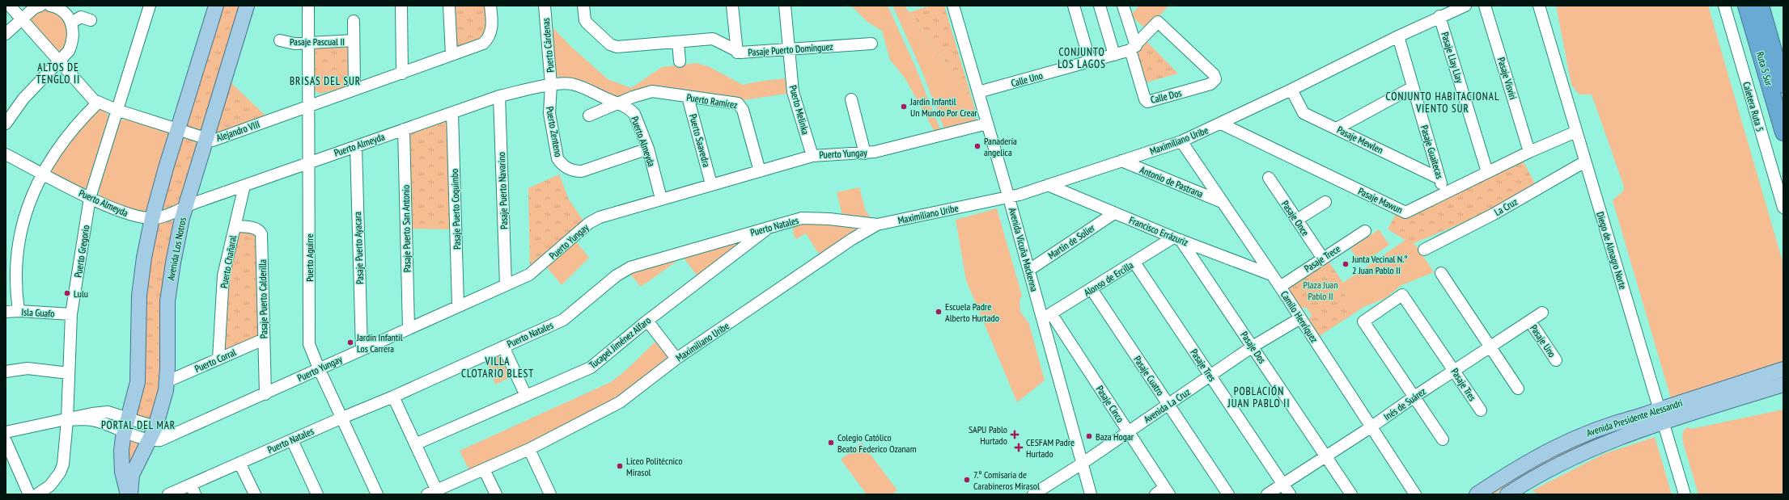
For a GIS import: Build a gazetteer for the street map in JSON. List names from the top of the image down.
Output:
{
  "streets": {
    "highway": ["Ruta 5 Sur"],
    "main road": ["Avenida Los Notros", "Avenida Presidente Alessandri"],
    "street": [
      "Pasaje Pascual II",
      "Puerto Cárdenas",
      "Pasaje Puerto Domínguez",
      "Pasaje Llay Llay",
      "Pasaje Visviri",
      "Calle Uno",
      "Calle Dos",
      "Puerto Ramírez",
      "Caletera Ruta 5",
      "Puerto Melinka",
      "Alejandro VIII",
      "Puerto Zenteno",
      "Pasaje Mewlen",
      "Puerto Saavedra",
      "Maximiliano Uribe",
      "Puerto Almeyda",
      "Pasaje Guaitecas",
      "Puerto Yungay",
      "Antonio de Pastrana",
      "Pasaje Puerto Navarino",
      "Pasaje Mawun",
      "La Cruz",
      "Pasaje Puerto Coquimbo",
      "Pasaje Once",
      "Puerto Natales",
      "Pasaje Puerto San Antonio",
      "Francisco Errázuriz",
      "Martín de Solier",
      "Pasaje Puerto Ayacara",
      "Avenida Vicuña Mackenna",
      "Diego de Almagro Norte",
      "Puerto Gregorio",
      "Puerto Aguirre",
      "Pasaje Trece",
      "Puerto Chañaral",
      "Alonso de Ercilla",
      "Pasaje Puerto Calderilla",
      "Isla Guafo",
      "Camilo Henríquez",
      "Pasaje Uno",
      "Tucapel Jiménez Alfaro",
      "Pasaje Dos",
      "Puerto Corral",
      "Pasaje Tres",
      "Pasaje Cuatro",
      "Pasaje Cinco",
      "Inés de Suárez",
      "Avenida La Cruz"
    ]
  },
  "crossings": [
    ["Pasaje Pascual II", "Puerto Aguirre"],
    ["Puerto Cárdenas", "Puerto Zenteno"],
    ["Puerto Cárdenas", "Puerto Almeyda"],
    ["Pasaje Puerto Domínguez", "Puerto Melinka"],
    ["Pasaje Llay Llay", "Maximiliano Uribe"],
    ["Pasaje Llay Llay", "Pasaje Mawun"],
    ["Pasaje Visviri", "Pasaje Mawun"],
    ["Calle Uno", "Calle Dos"],
    ["Calle Uno", "Avenida Vicuña Mackenna"],
    ["Puerto Ramírez", "Puerto Saavedra"],
    ["Puerto Ramírez", "Puerto Almeyda"],
    ["Puerto Ramírez", "Puerto Yungay"],
    ["Puerto Melinka", "Puerto Yungay"],
    ["Alejandro VIII", "Avenida Los Notros"],
    ["Alejandro VIII", "Puerto Gregorio"],
    ["Alejandro VIII", "Puerto Aguirre"],
    ["Puerto Zenteno", "Puerto Almeyda"],
    ["Pasaje Mewlen", "Maximiliano Uribe"],
    ["Pasaje Mewlen", "Pasaje Guaitecas"],
    ["Puerto Saavedra", "Puerto Yungay"],
    ["Maximiliano Uribe", "Pasaje Guaitecas"],
    ["Maximiliano Uribe", "Antonio de Pastrana"],
    ["Maximiliano Uribe", "Pasaje Mawun"],
    ["Maximiliano Uribe", "Puerto Natales"],
    ["Maximiliano Uribe", "Francisco Errázuriz"],
    ["Maximiliano Uribe", "Avenida Vicuña Mackenna"],
    ["Maximiliano Uribe", "Camilo Henríquez"],
    ["Puerto Almeyda", "Puerto Yungay"],
    ["Puerto Almeyda", "Pasaje Puerto Navarino"],
    ["Puerto Almeyda", "Pasaje Puerto Coquimbo"],
    ["Puerto Almeyda", "Pasaje Puerto San Antonio"],
    ["Puerto Almeyda", "Pasaje Puerto Ayacara"],
    ["Puerto Almeyda", "Avenida Los Notros"],
    ["Puerto Almeyda", "Puerto Gregorio"],
    ["Puerto Almeyda", "Puerto Aguirre"],
    ["Puerto Almeyda", "Puerto Chañaral"],
    ["Pasaje Guaitecas", "Pasaje Mawun"],
    ["Puerto Yungay", "Pasaje Puerto Navarino"],
    ["Puerto Yungay", "Pasaje Puerto Coquimbo"],
    ["Puerto Yungay", "Pasaje Puerto San Antonio"],
    ["Puerto Yungay", "Pasaje Puerto Ayacara"],
    ["Puerto Yungay", "Avenida Los Notros"],
    ["Puerto Yungay", "Avenida Vicuña Mackenna"],
    ["Puerto Yungay", "Puerto Aguirre"],
    ["Puerto Yungay", "Pasaje Puerto Calderilla"],
    ["Antonio de Pastrana", "Camilo Henríquez"],
    ["Pasaje Mawun", "Diego de Almagro Norte"],
    ["La Cruz", "Diego de Almagro Norte"],
    ["Pasaje Once", "Pasaje Trece"],
    ["Puerto Natales", "Puerto Aguirre"],
    ["Puerto Natales", "Tucapel Jiménez Alfaro"],
    ["Francisco Errázuriz", "Martín de Solier"],
    ["Francisco Errázuriz", "Alonso de Ercilla"],
    ["Francisco Errázuriz", "Camilo Henríquez"],
    ["Francisco Errázuriz", "Pasaje Dos"],
    ["Martín de Solier", "Avenida Vicuña Mackenna"],
    ["Avenida Los Notros", "Puerto Corral"],
    ["Avenida Vicuña Mackenna", "Alonso de Ercilla"],
    ["Avenida Vicuña Mackenna", "Pasaje Cinco"],
    ["Avenida Vicuña Mackenna", "Avenida La Cruz"],
    ["Diego de Almagro Norte", "Avenida Presidente Alessandri"],
    ["Puerto Gregorio", "Isla Guafo"],
    ["Pasaje Trece", "Camilo Henríquez"],
    ["Puerto Chañaral", "Pasaje Puerto Calderilla"],
    ["Puerto Chañaral", "Puerto Corral"],
    ["Alonso de Ercilla", "Pasaje Dos"],
    ["Alonso de Ercilla", "Pasaje Tres"],
    ["Alonso de Ercilla", "Pasaje Cuatro"],
    ["Alonso de Ercilla", "Pasaje Cinco"],
    ["Pasaje Puerto Calderilla", "Puerto Corral"],
    ["Camilo Henríquez", "Inés de Suárez"],
    ["Camilo Henríquez", "Avenida La Cruz"],
    ["Pasaje Uno", "Inés de Suárez"],
    ["Pasaje Dos", "Inés de Suárez"],
    ["Pasaje Dos", "Avenida La Cruz"],
    ["Pasaje Tres", "Inés de Suárez"],
    ["Pasaje Tres", "Avenida La Cruz"],
    ["Pasaje Cuatro", "Avenida La Cruz"],
    ["Pasaje Cinco", "Avenida La Cruz"]
  ],
  "districts": [
    "CONJUNTO LOS LAGOS",
    "ALTOS DE TENGLO II",
    "BRISAS DEL SUR",
    "CONJUNTO HABITACIONAL VIENTO SUR",
    "VILLA CLOTARIO BLEST",
    "POBLACIÓN JUAN PABLO II",
    "PORTAL DEL MAR"
  ],
  "parks": ["Plaza Juan Pablo II"],
  "places": {
    "other": [
      "Jardin Infantil Un Mundo Por Crear",
      "Panadería angelica",
      "Junta Vecinal N.° 2 Juan Pablo II",
      "Lulu",
      "Escuela Padre Alberto Hurtado",
      "Jardín Infantil Los Carrera",
      "Baza Hogar",
      "Colegio Católico Beato Federico Ozanam",
      "Liceo Politécnico Mirasol",
      "7.º Comisaria de Carabineros Mirasol"
    ],
    "health": ["SAPU Pablo Hurtado", "CESFAM Padre Hurtado"]
  }
}
